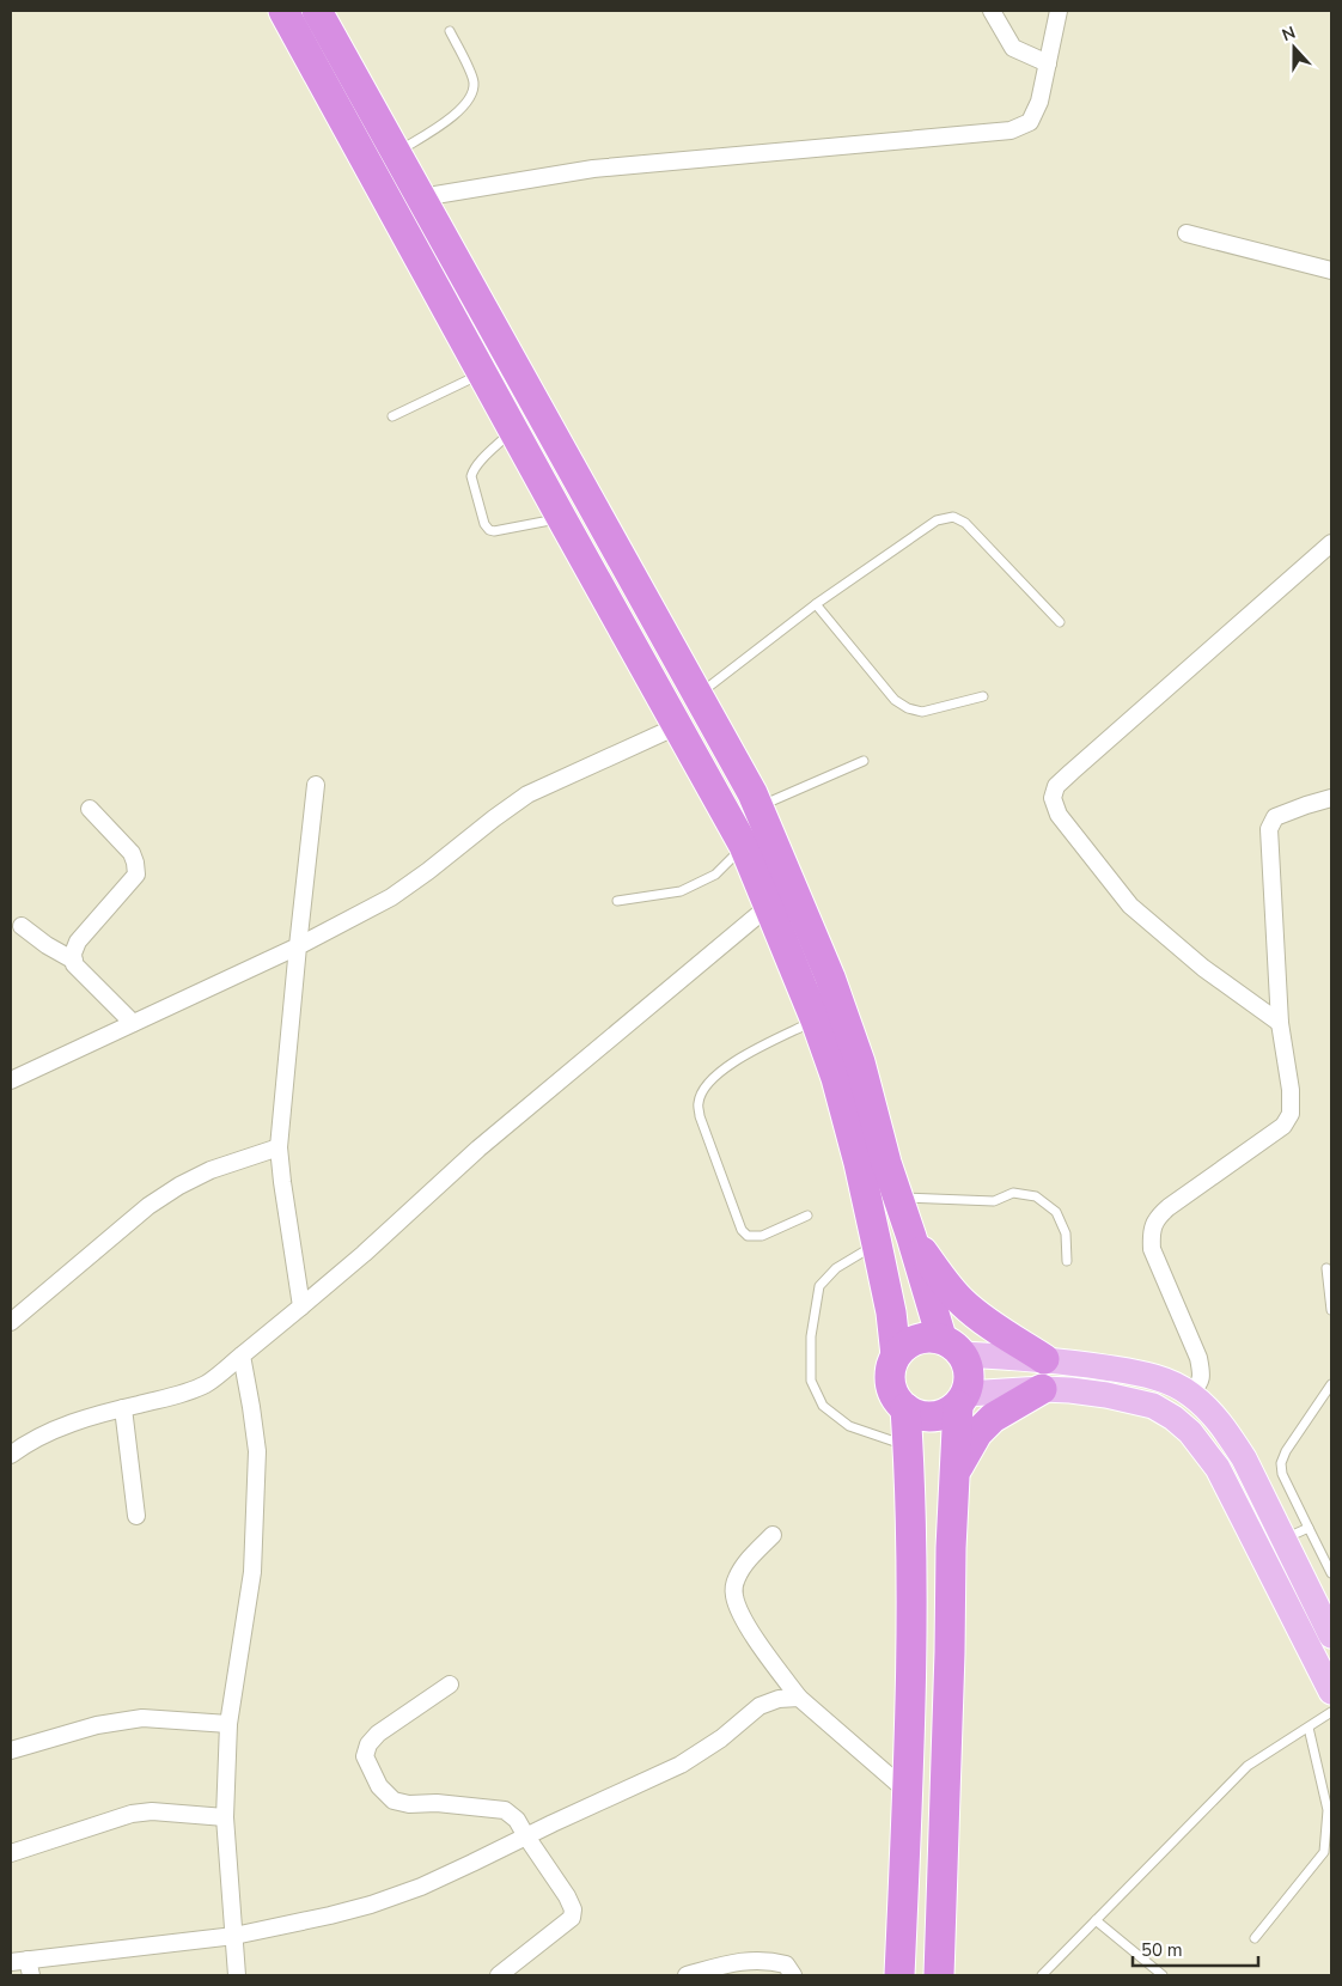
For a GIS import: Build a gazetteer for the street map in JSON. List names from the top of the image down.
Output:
{
  "scale_bar": "50 m",
  "north": "top"
}
